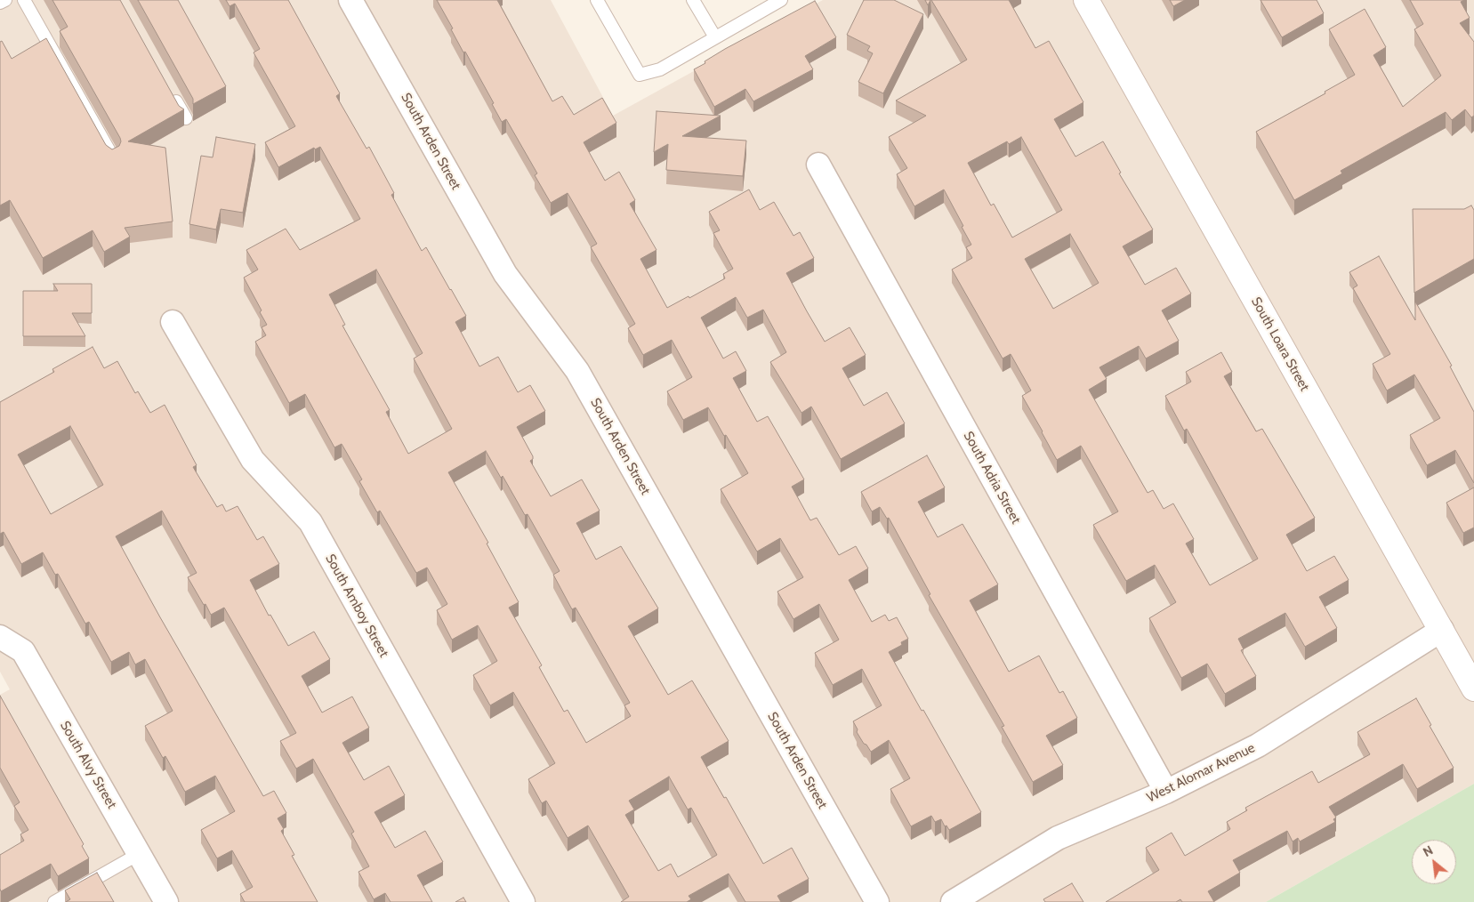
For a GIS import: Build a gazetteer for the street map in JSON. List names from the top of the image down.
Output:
{
  "streets": {
    "street": [
      "South Arden Street",
      "South Loara Street",
      "South Adria Street",
      "South Amboy Street",
      "South Alvy Street",
      "West Alomar Avenue"
    ]
  },
  "crossings": [
    ["South Loara Street", "West Alomar Avenue"],
    ["South Adria Street", "West Alomar Avenue"]
  ],
  "north": "top left"
}
